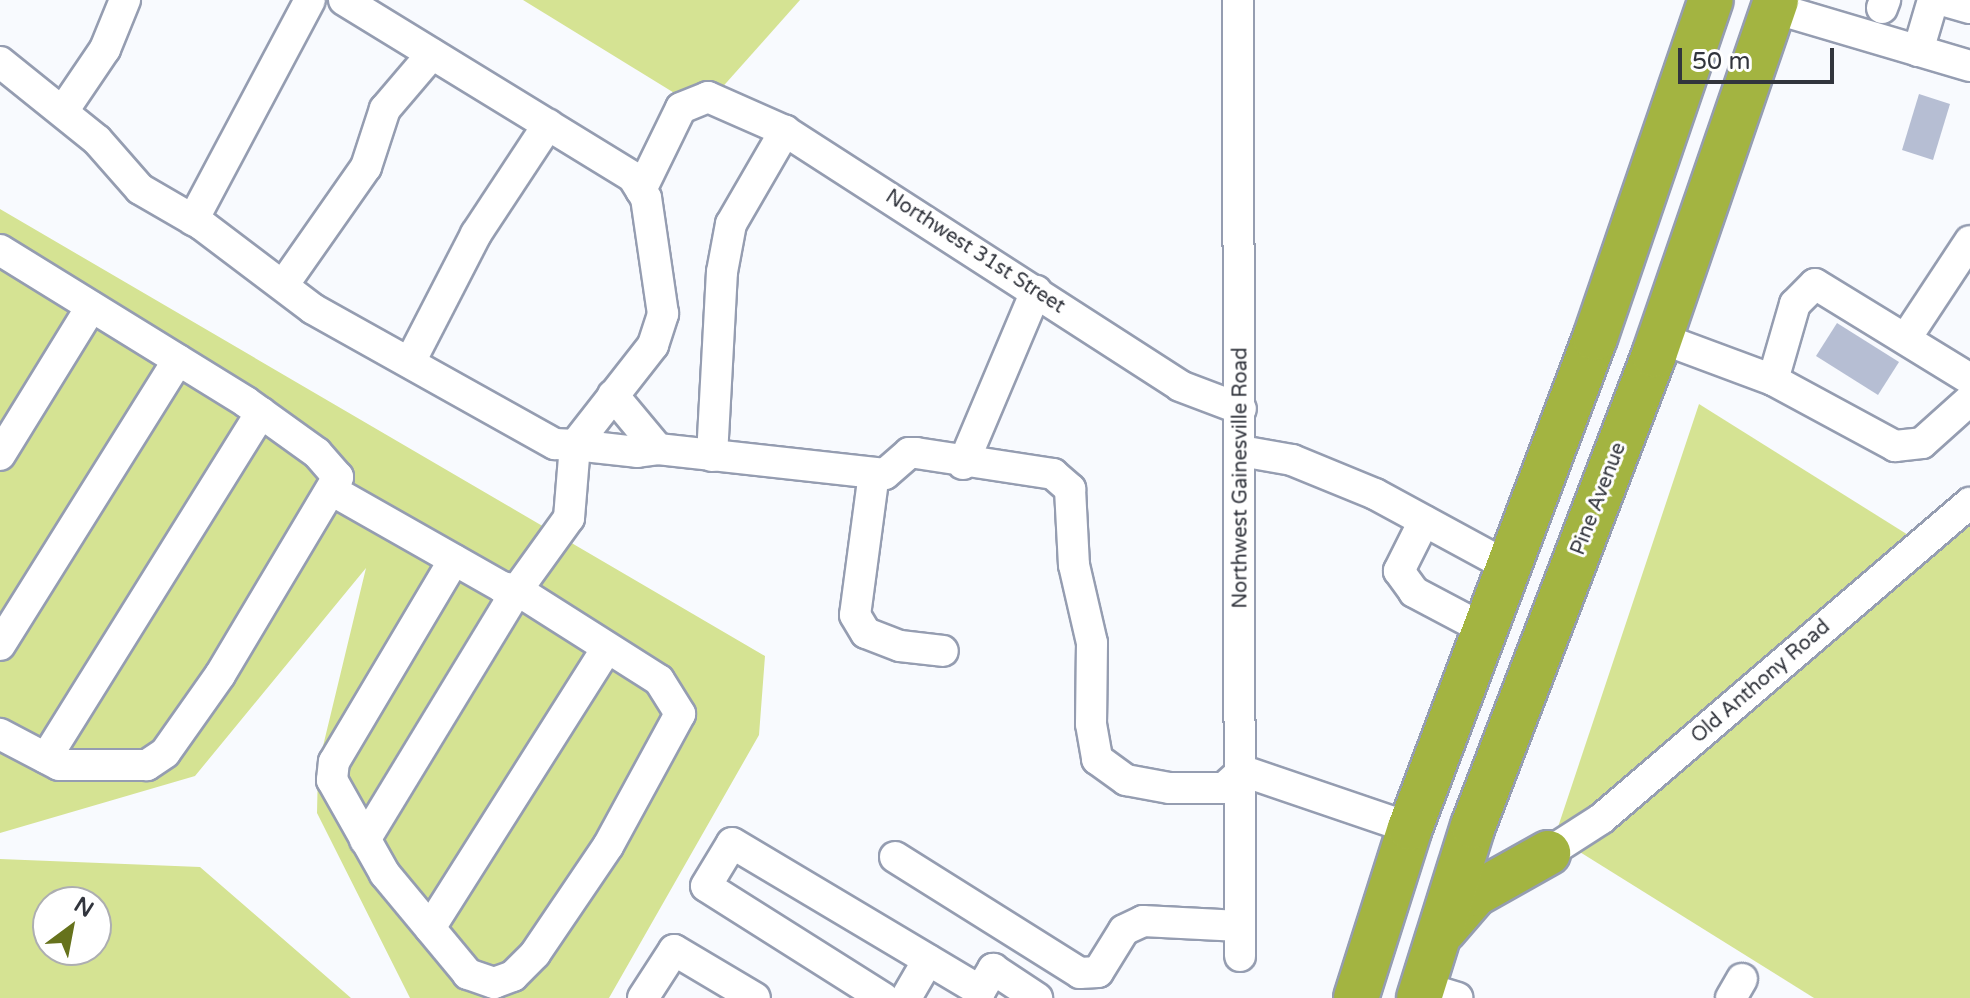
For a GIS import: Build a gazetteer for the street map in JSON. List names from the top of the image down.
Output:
{
  "streets": {
    "highway": ["Pine Avenue"],
    "street": ["Northwest 31st Street", "Northwest Gainesville Road", "Old Anthony Road"]
  },
  "crossings": [
    ["Northwest 31st Street", "Northwest Gainesville Road"]
  ],
  "scale_bar": "50 m",
  "north": "top right"
}
